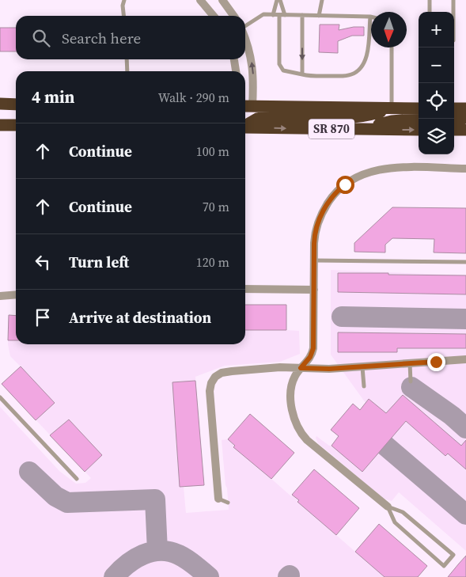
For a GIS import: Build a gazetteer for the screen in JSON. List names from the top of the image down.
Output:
{
  "streets": {
    "highway": ["SR 870"]
  },
  "north": "bottom",
  "page": {
    "map_buttons": ["+", "−"],
    "search": "Search here",
    "heading": ["4 min", "Walk · 290 m"],
    "list": [
      ["Continue", "100 m"],
      ["Continue", "70 m"],
      ["Turn left", "120 m"],
      "Arrive at destination"
    ]
  }
}
